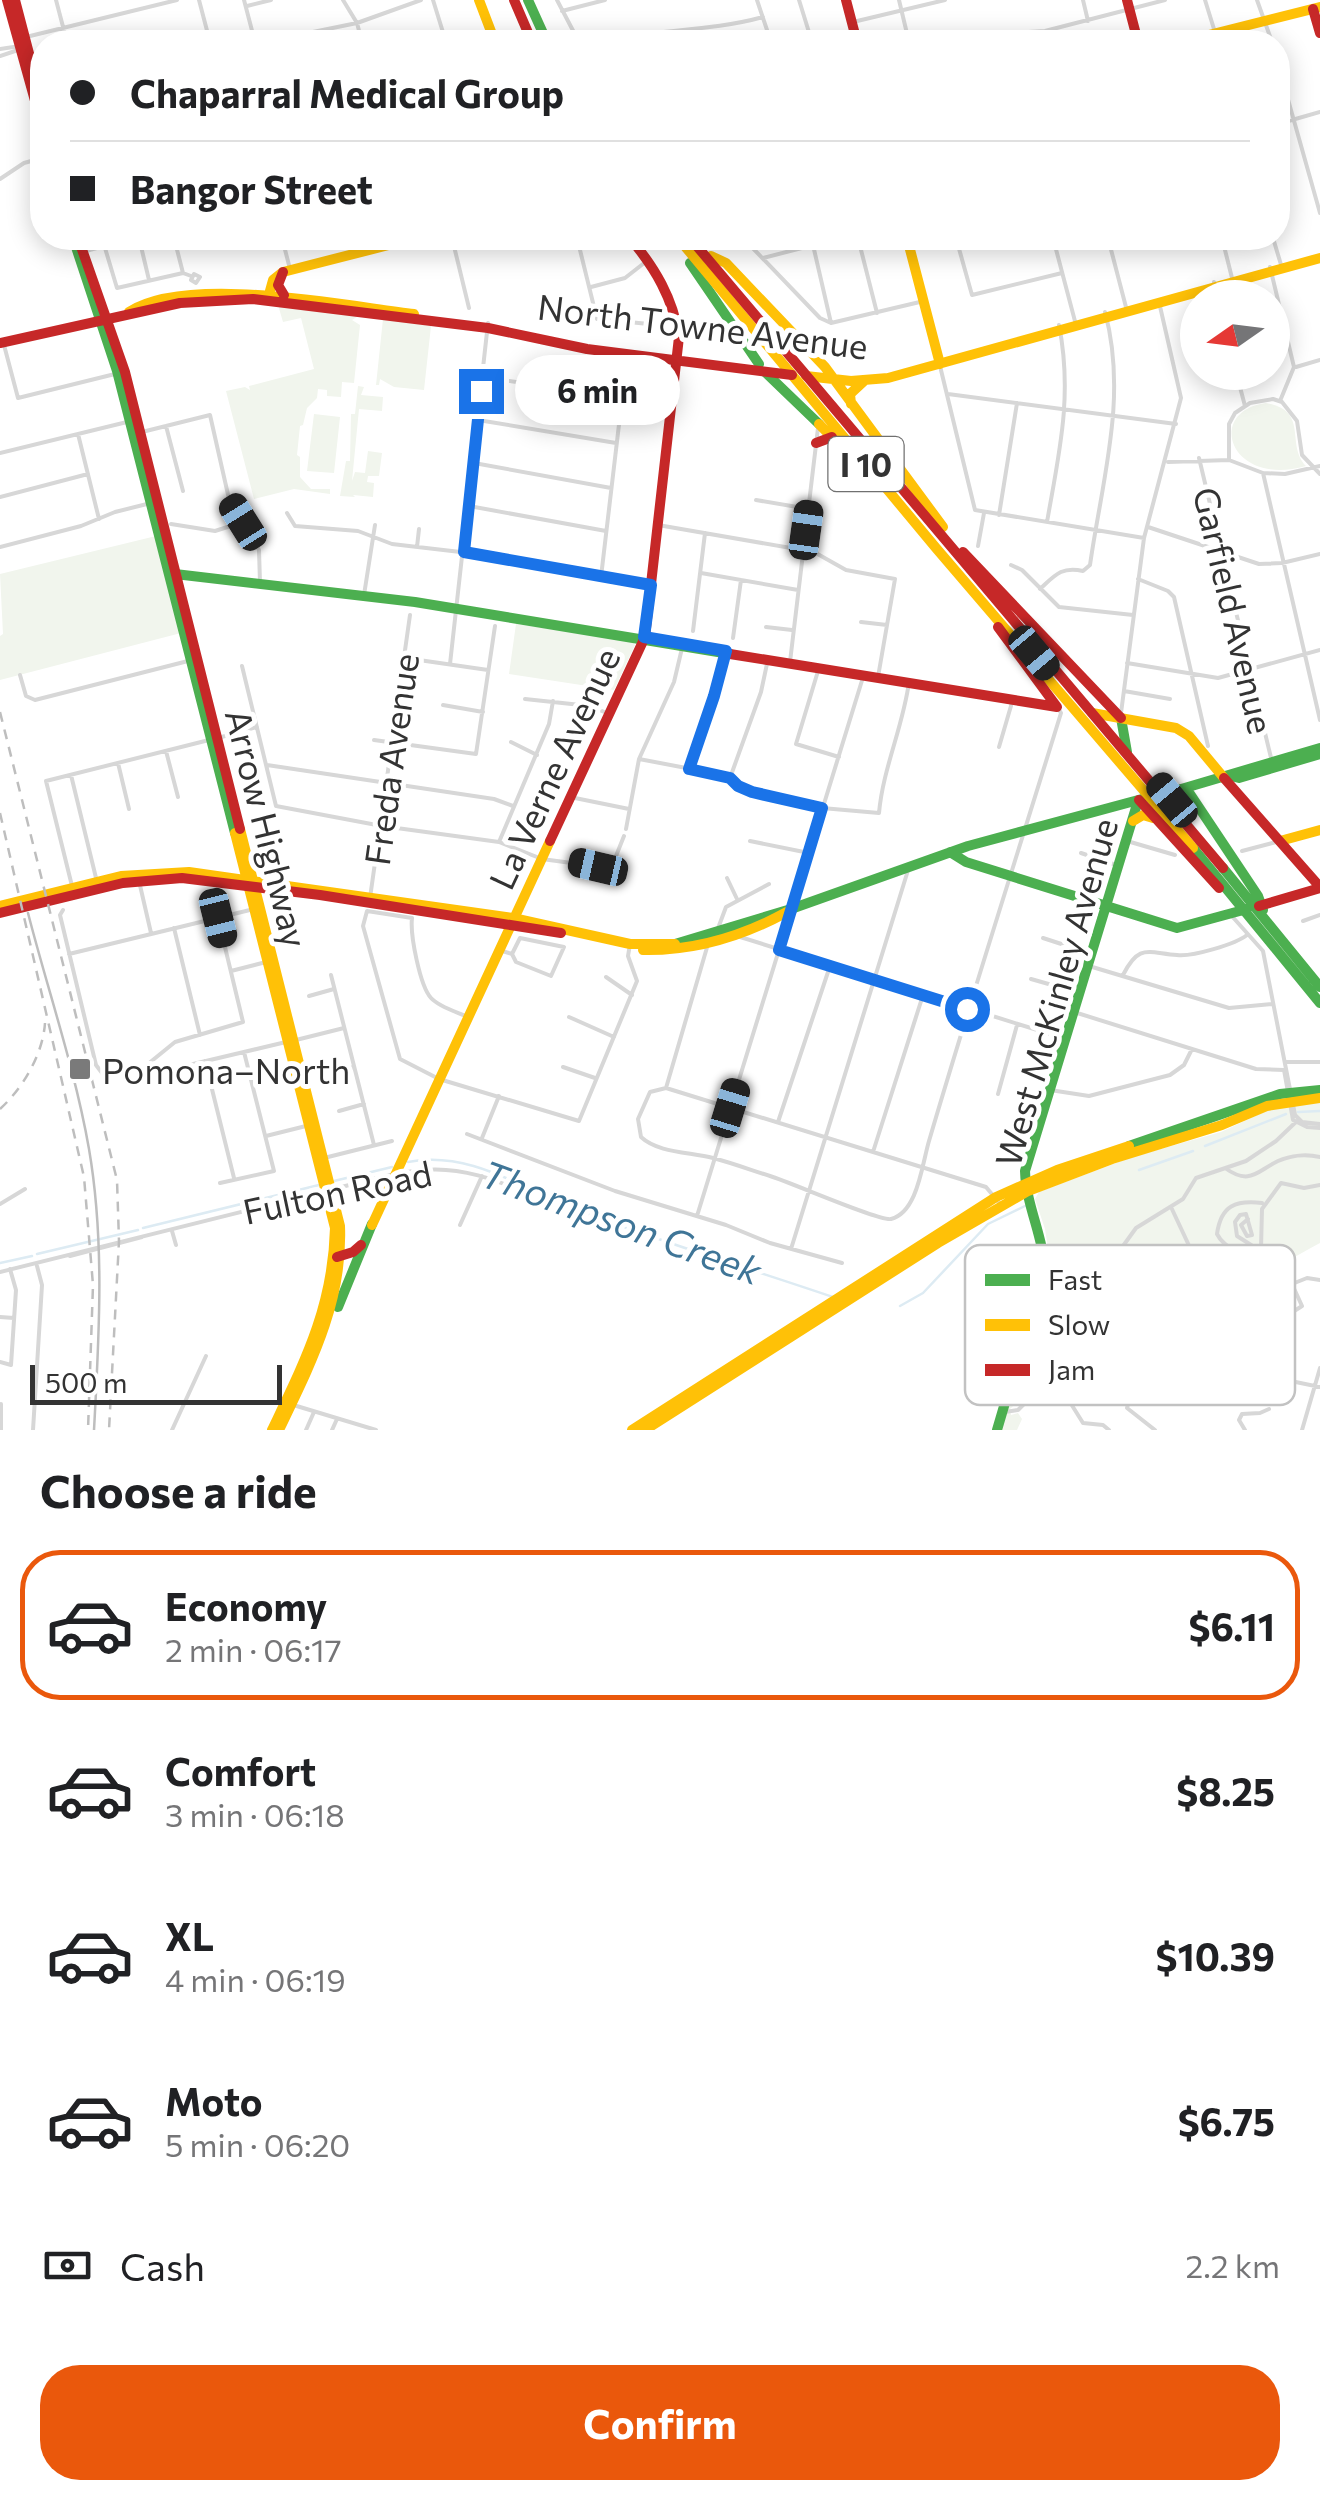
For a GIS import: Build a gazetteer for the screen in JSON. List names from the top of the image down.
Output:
{
  "streets": {
    "main road": [
      "North Towne Avenue",
      "I 10",
      "La Verne Avenue",
      "Arrow Highway",
      "West McKinley Avenue"
    ],
    "street": ["Garfield Avenue", "Freda Avenue", "Fulton Road"]
  },
  "crossings": [
    ["North Towne Avenue", "I 10"],
    ["North Towne Avenue", "La Verne Avenue"],
    ["North Towne Avenue", "Arrow Highway"],
    ["Freda Avenue", "La Verne Avenue"],
    ["La Verne Avenue", "Fulton Road"],
    ["Arrow Highway", "Fulton Road"]
  ],
  "water": ["Thompson Creek"],
  "places": {
    "transit": ["Pomona–North"]
  },
  "legend": ["Fast", "Slow", "Jam"],
  "scale_bar": "500 m",
  "north": "left",
  "page": {
    "banner": ["Chaparral Medical Group", "Bangor Street"],
    "bubble": "6 min",
    "scale": "500 m",
    "heading": "Choose a ride",
    "list": [
      {
        "name": "Economy",
        "note": "2 min · 06:17",
        "value": "$6.11"
      },
      {
        "name": "Comfort",
        "note": "3 min · 06:18",
        "value": "$8.25"
      },
      {
        "name": "XL",
        "note": "4 min · 06:19",
        "value": "$10.39"
      },
      {
        "name": "Moto",
        "note": "5 min · 06:20",
        "value": "$6.75"
      }
    ],
    "pay": ["Cash", "2.2 km"],
    "buttons": "Confirm"
  }
}
